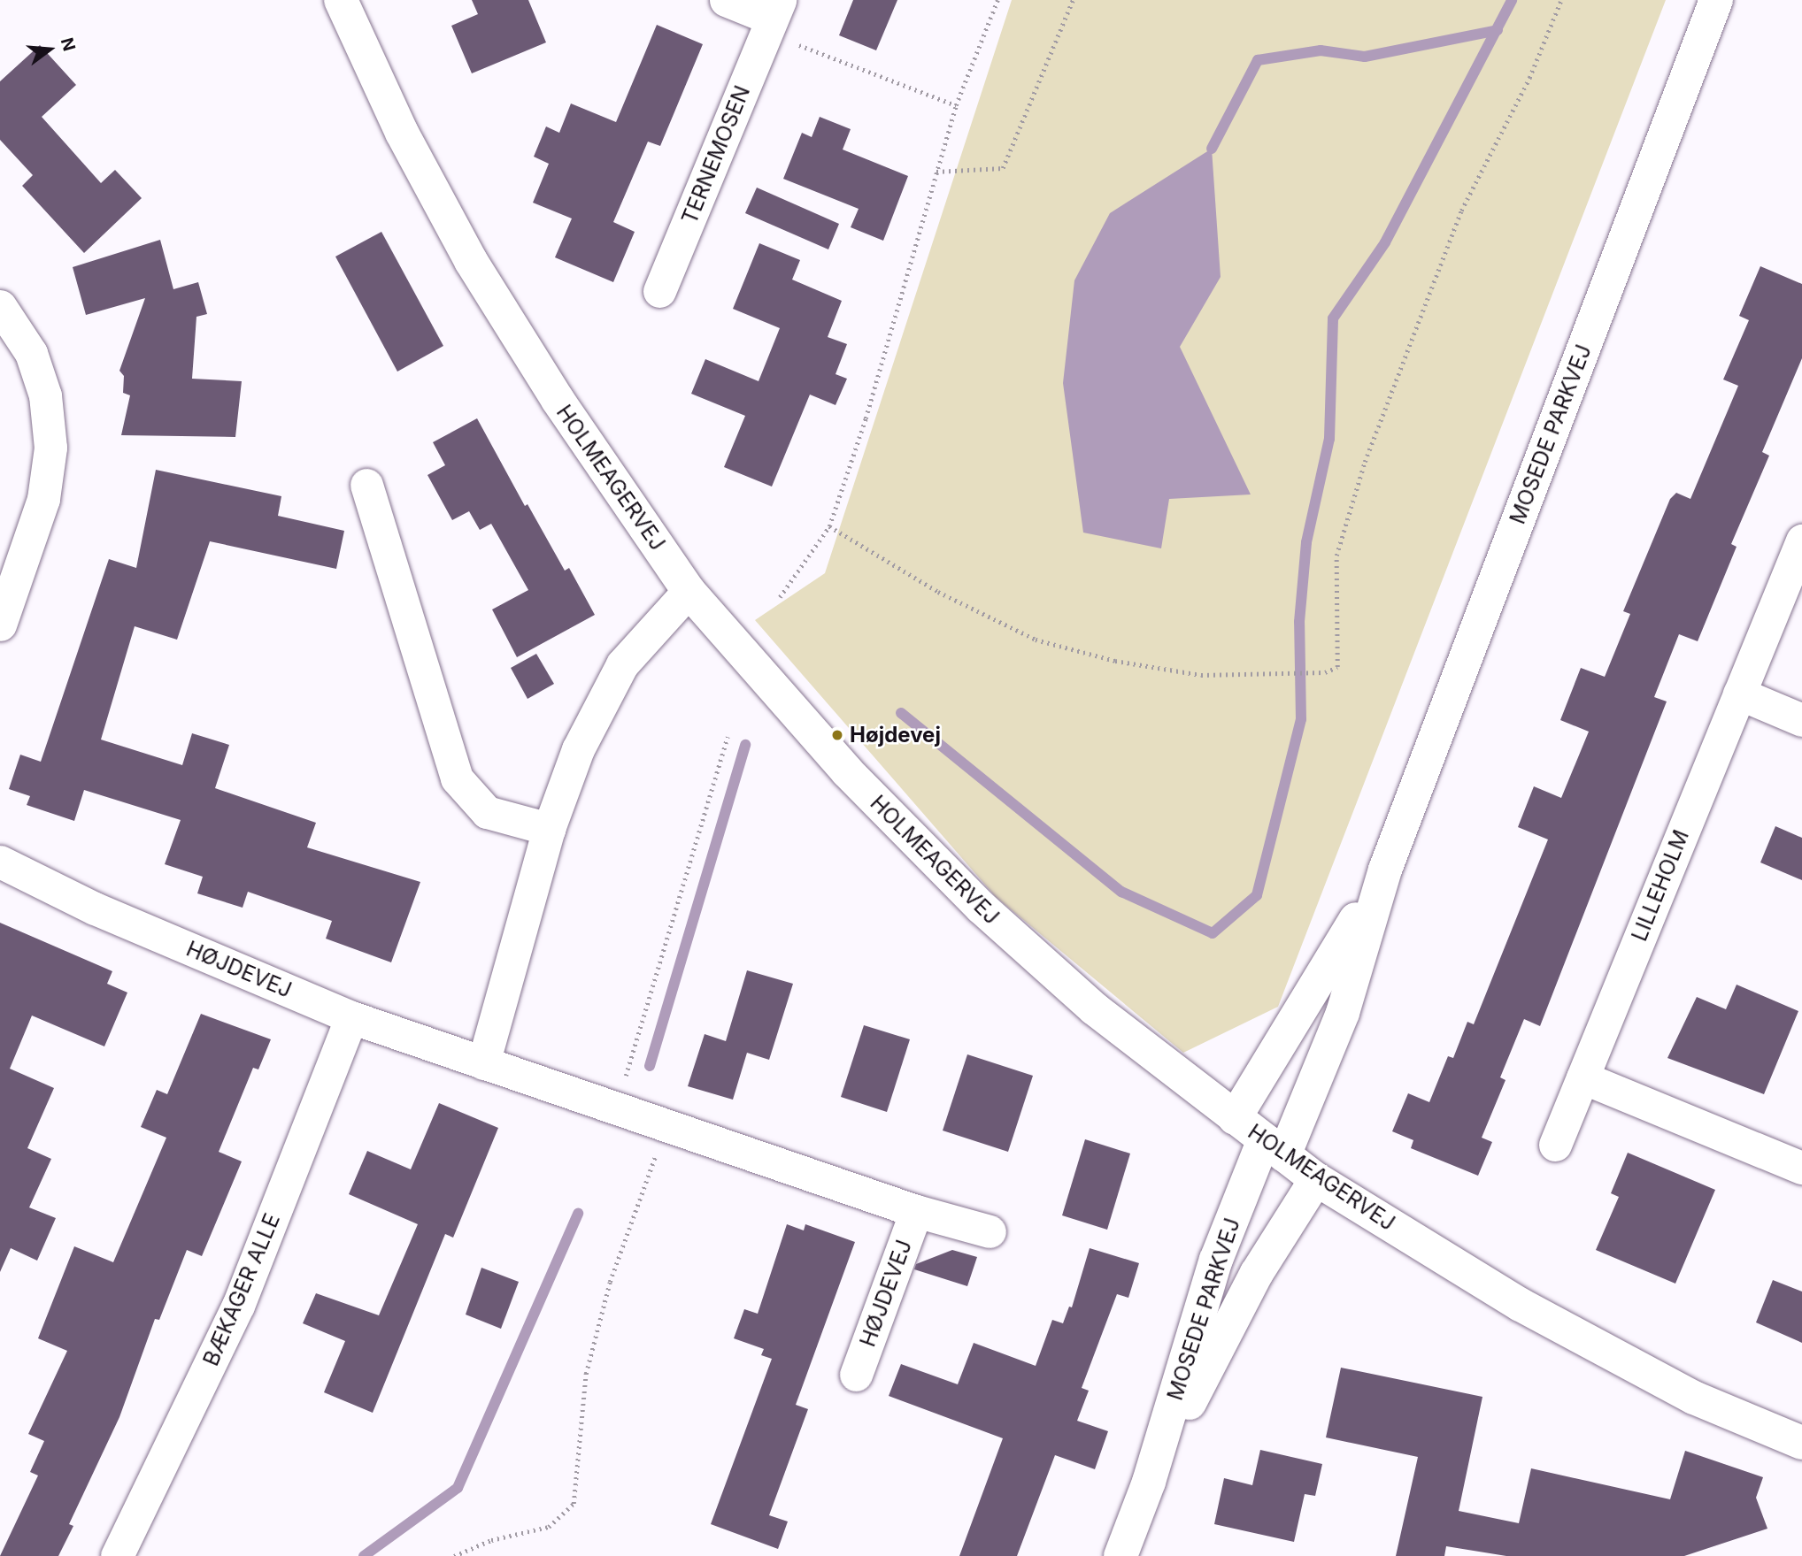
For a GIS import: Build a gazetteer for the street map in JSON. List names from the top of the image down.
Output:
{
  "streets": {
    "street": [
      "TERNEMOSEN",
      "MOSEDE PARKVEJ",
      "HOLMEAGERVEJ",
      "LILLEHOLM",
      "HØJDEVEJ",
      "BÆKAGER ALLE"
    ]
  },
  "crossings": [
    ["MOSEDE PARKVEJ", "HOLMEAGERVEJ"],
    ["HØJDEVEJ", "BÆKAGER ALLE"]
  ],
  "places": ["Højdevej"],
  "north": "right"
}
